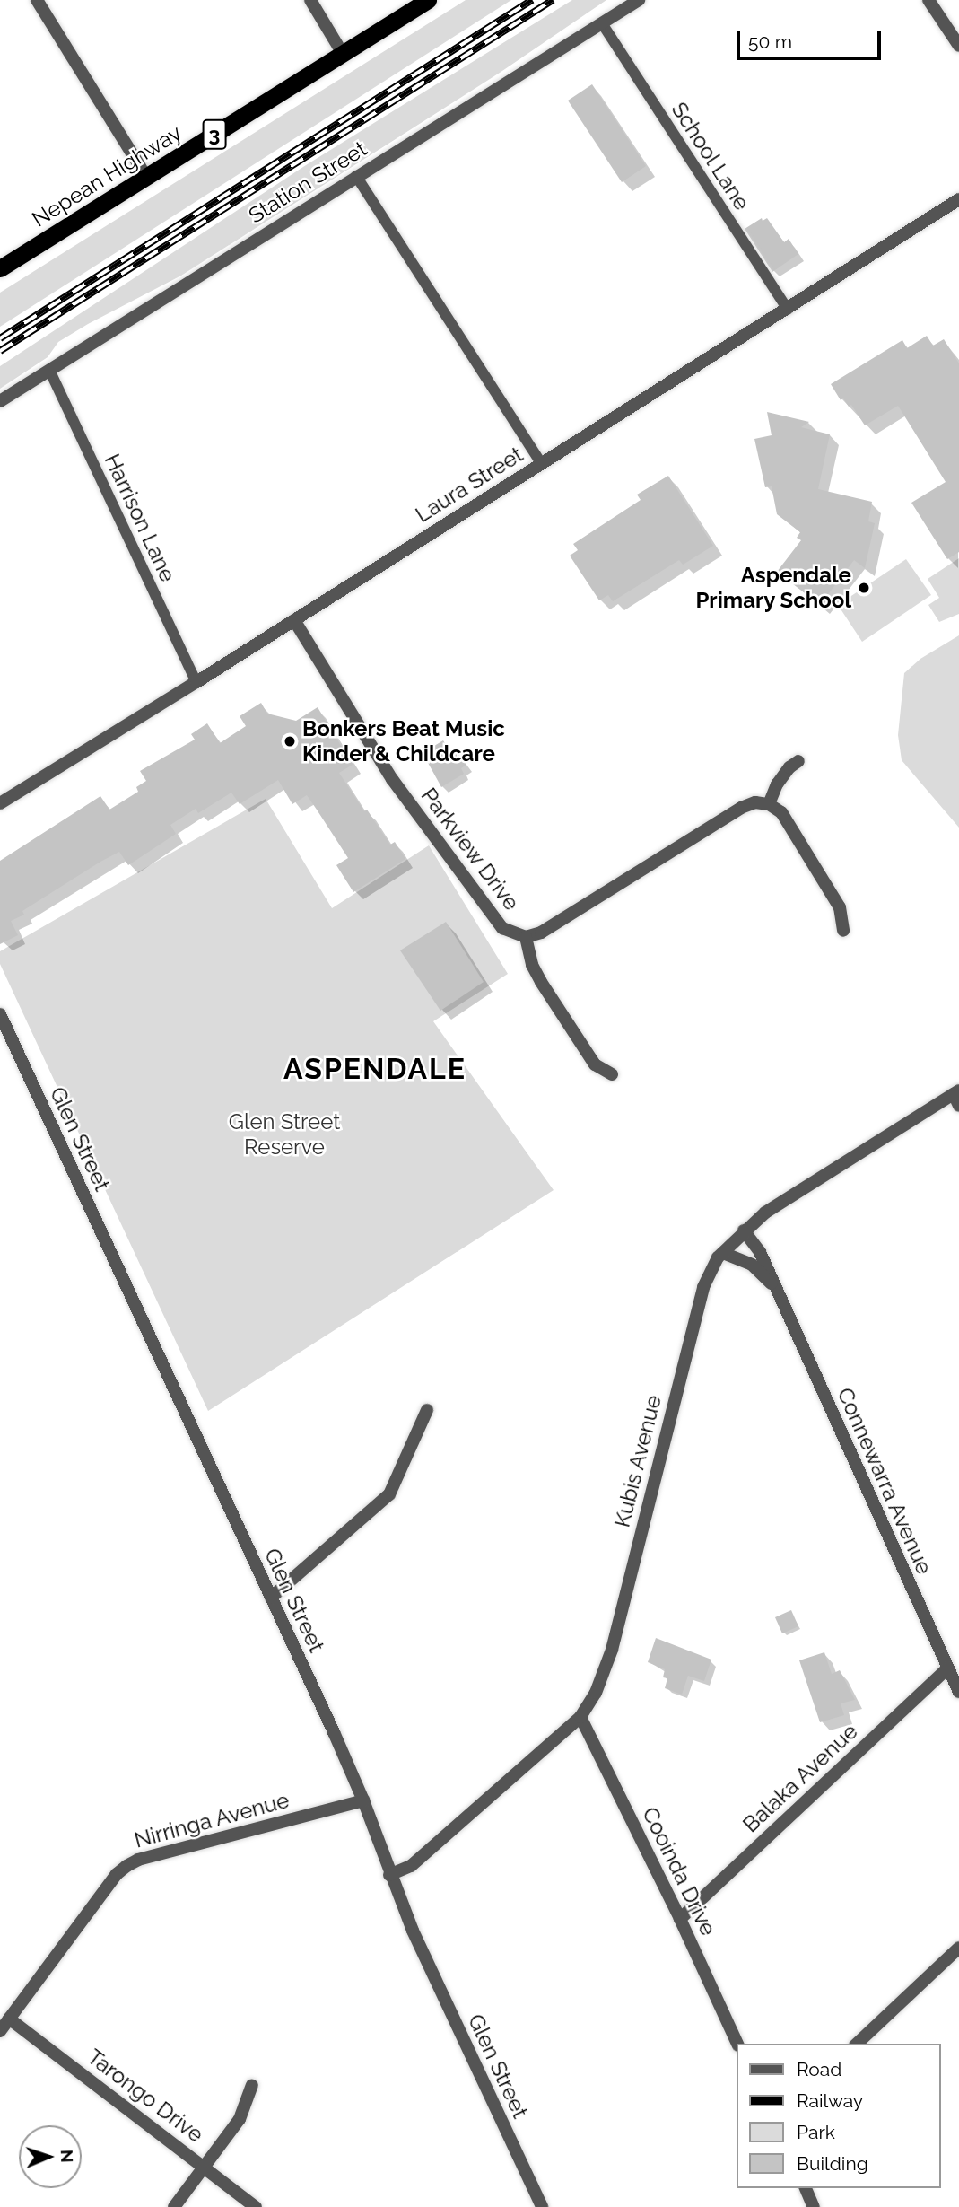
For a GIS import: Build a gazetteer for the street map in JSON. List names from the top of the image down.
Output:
{
  "streets": {
    "highway": ["3", "Nepean Highway"],
    "street": [
      "Station Street",
      "Laura Street",
      "Parkview Drive",
      "Glen Street",
      "Kubis Avenue",
      "Connewarra Avenue",
      "Balaka Avenue",
      "Nirringa Avenue",
      "Cooinda Drive",
      "Tarongo Drive"
    ],
    "lane": ["School Lane", "Harrison Lane"]
  },
  "crossings": [
    ["School Lane", "Station Street"],
    ["School Lane", "Laura Street"],
    ["Station Street", "Harrison Lane"],
    ["Laura Street", "Harrison Lane"],
    ["Laura Street", "Parkview Drive"],
    ["Glen Street", "Kubis Avenue"],
    ["Glen Street", "Nirringa Avenue"],
    ["Kubis Avenue", "Connewarra Avenue"],
    ["Kubis Avenue", "Cooinda Drive"],
    ["Connewarra Avenue", "Balaka Avenue"],
    ["Balaka Avenue", "Cooinda Drive"],
    ["Nirringa Avenue", "Tarongo Drive"]
  ],
  "districts": ["ASPENDALE"],
  "parks": ["Glen Street Reserve"],
  "places": ["Aspendale Primary School", "Bonkers Beat Music Kinder & Childcare"],
  "legend": [
    "Road",
    "Railway",
    "Park",
    "Building"
  ],
  "scale_bar": "50 m",
  "north": "right"
}
